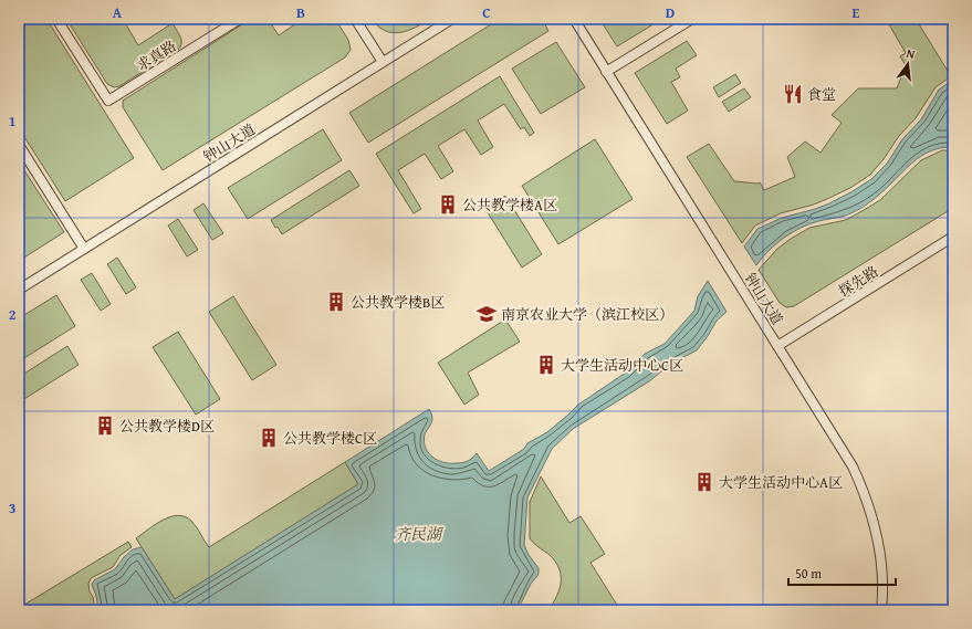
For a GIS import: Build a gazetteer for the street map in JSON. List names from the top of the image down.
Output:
{
  "streets": {
    "lane": ["求真路", "钟山大道", "探先路"]
  },
  "crossings": [
    ["钟山大道", "探先路"]
  ],
  "water": ["齐民湖"],
  "places": {
    "restaurant": ["食堂"],
    "building": [
      "公共教学楼A区",
      "公共教学楼B区",
      "大学生活动中心C区",
      "公共教学楼D区",
      "公共教学楼C区",
      "大学生活动中心A区"
    ],
    "school or university": ["南京农业大学（滨江校区）"]
  },
  "scale_bar": "50 m",
  "north": "top",
  "grid": {
    "columns": [
      "A",
      "B",
      "C",
      "D",
      "E"
    ],
    "rows": ["1", "2", "3"]
  }
}
